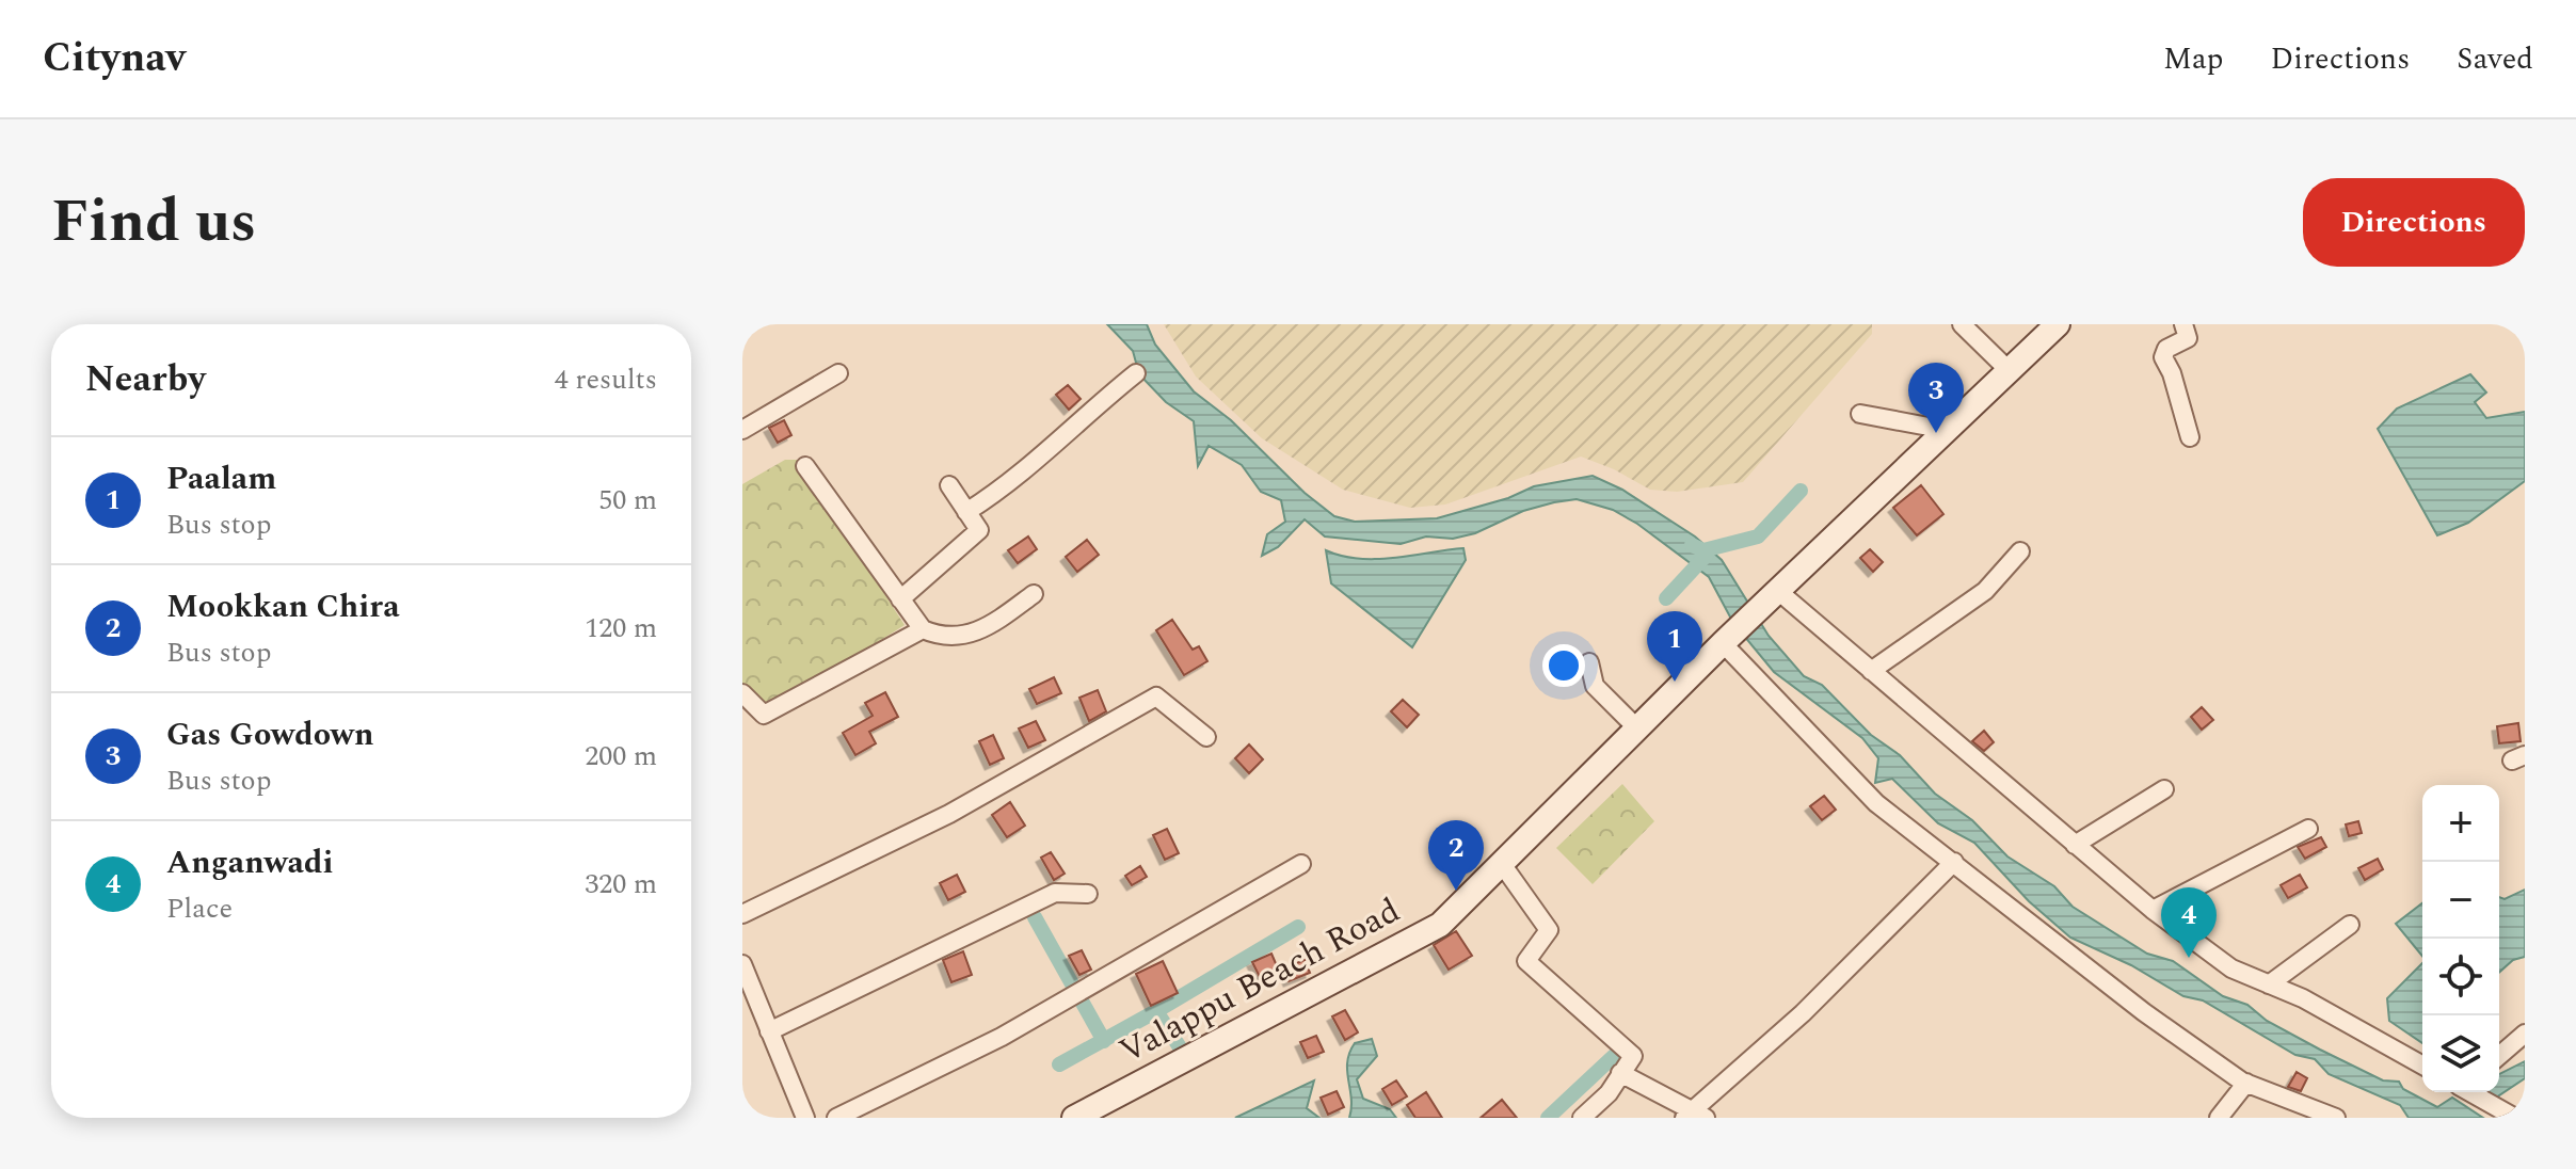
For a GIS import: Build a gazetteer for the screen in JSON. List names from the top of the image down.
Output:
{
  "streets": {
    "main road": ["Valappu Beach Road"]
  },
  "page": {
    "header": "Citynav",
    "nav": ["Map", "Directions", "Saved"],
    "title": "Find us",
    "buttons": "Directions",
    "heading": ["Nearby", "4 results"],
    "pins": [
      "3",
      "1",
      "2",
      "4"
    ],
    "list": [
      {
        "mark": "1",
        "name": "Paalam",
        "note": "Bus stop",
        "value": "50 m"
      },
      {
        "mark": "2",
        "name": "Mookkan Chira",
        "note": "Bus stop",
        "value": "120 m"
      },
      {
        "mark": "3",
        "name": "Gas Gowdown",
        "note": "Bus stop",
        "value": "200 m"
      },
      {
        "mark": "4",
        "name": "Anganwadi",
        "note": "Place",
        "value": "320 m"
      }
    ],
    "map_buttons": ["+", "−"]
  }
}
